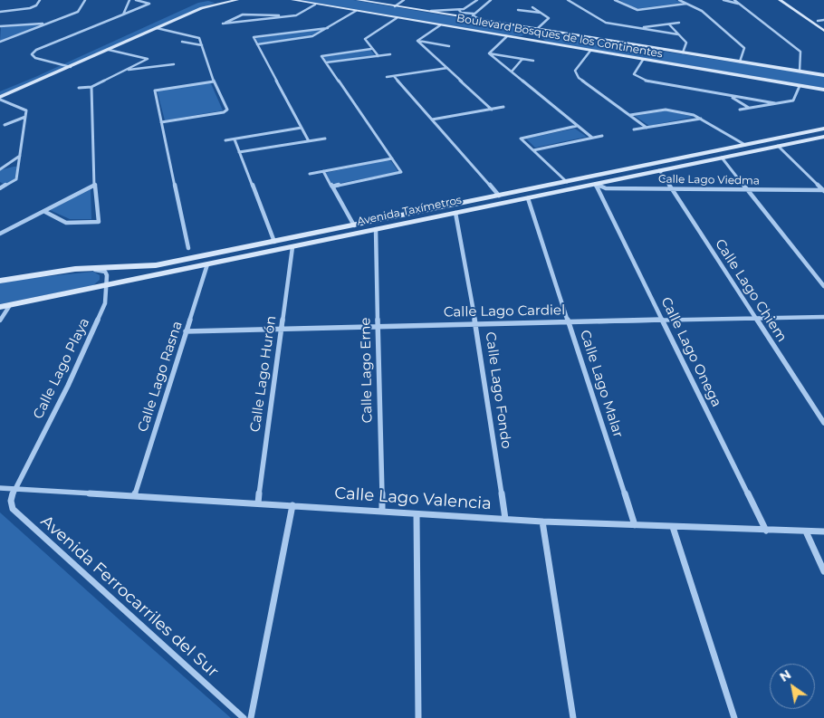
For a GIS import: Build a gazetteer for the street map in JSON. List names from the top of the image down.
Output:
{
  "streets": {
    "street": [
      "Boulevard Bosques de los Continentes",
      "Calle Lago Viedma",
      "Avenida Taxímetros",
      "Calle Lago Chiem",
      "Calle Lago Cardiel",
      "Calle Lago Onega",
      "Calle Lago Playa",
      "Calle Lago Erne",
      "Calle Lago Hurón",
      "Calle Lago Rasna",
      "Calle Lago Malar",
      "Calle Lago Fondo",
      "Calle Lago Valencia",
      "Avenida Ferrocarriles del Sur"
    ]
  },
  "crossings": [
    ["Calle Lago Viedma", "Avenida Taxímetros"],
    ["Calle Lago Viedma", "Calle Lago Chiem"],
    ["Calle Lago Viedma", "Calle Lago Onega"],
    ["Avenida Taxímetros", "Calle Lago Chiem"],
    ["Avenida Taxímetros", "Calle Lago Onega"],
    ["Avenida Taxímetros", "Calle Lago Playa"],
    ["Avenida Taxímetros", "Calle Lago Erne"],
    ["Avenida Taxímetros", "Calle Lago Hurón"],
    ["Avenida Taxímetros", "Calle Lago Rasna"],
    ["Avenida Taxímetros", "Calle Lago Malar"],
    ["Avenida Taxímetros", "Calle Lago Fondo"],
    ["Calle Lago Chiem", "Calle Lago Cardiel"],
    ["Calle Lago Cardiel", "Calle Lago Onega"],
    ["Calle Lago Cardiel", "Calle Lago Erne"],
    ["Calle Lago Cardiel", "Calle Lago Hurón"],
    ["Calle Lago Cardiel", "Calle Lago Rasna"],
    ["Calle Lago Cardiel", "Calle Lago Malar"],
    ["Calle Lago Cardiel", "Calle Lago Fondo"],
    ["Calle Lago Onega", "Calle Lago Valencia"],
    ["Calle Lago Playa", "Calle Lago Valencia"],
    ["Calle Lago Playa", "Avenida Ferrocarriles del Sur"],
    ["Calle Lago Erne", "Calle Lago Valencia"],
    ["Calle Lago Hurón", "Calle Lago Valencia"],
    ["Calle Lago Rasna", "Calle Lago Valencia"],
    ["Calle Lago Malar", "Calle Lago Valencia"],
    ["Calle Lago Fondo", "Calle Lago Valencia"],
    ["Calle Lago Valencia", "Avenida Ferrocarriles del Sur"]
  ],
  "north": "top left"
}
